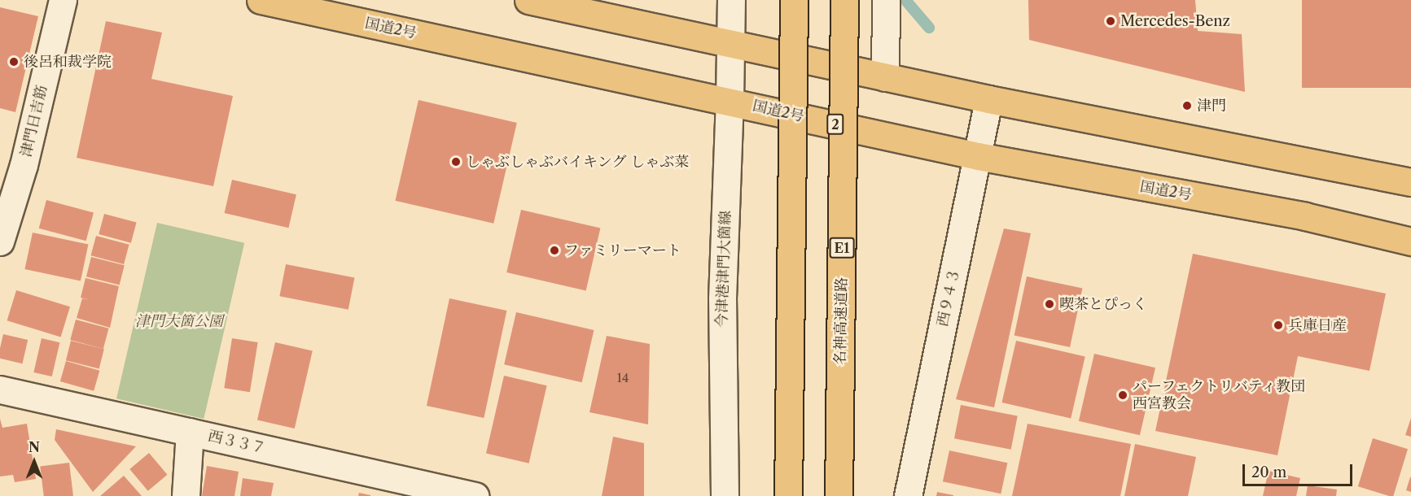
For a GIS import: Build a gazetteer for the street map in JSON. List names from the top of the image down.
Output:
{
  "streets": {
    "highway": [
      "国道2号",
      "2",
      "E1",
      "名神高速道路"
    ],
    "street": [
      "津門日吉筋",
      "今津港津門大箇線",
      "西９４３",
      "西３３７"
    ]
  },
  "crossings": [
    ["国道2号", "今津港津門大箇線"],
    ["国道2号", "西９４３"]
  ],
  "parks": ["津門大箇公園"],
  "places": [
    "Mercedes-Benz",
    "後呂和裁学院",
    "津門",
    "しゃぶしゃぶバイキング しゃぶ菜",
    "ファミリーマート",
    "喫茶とぴっく",
    "兵庫日産",
    "パーフェクトリバティ教団 西宮教会"
  ],
  "house_numbers": ["14"],
  "scale_bar": "20 m",
  "north": "top"
}
